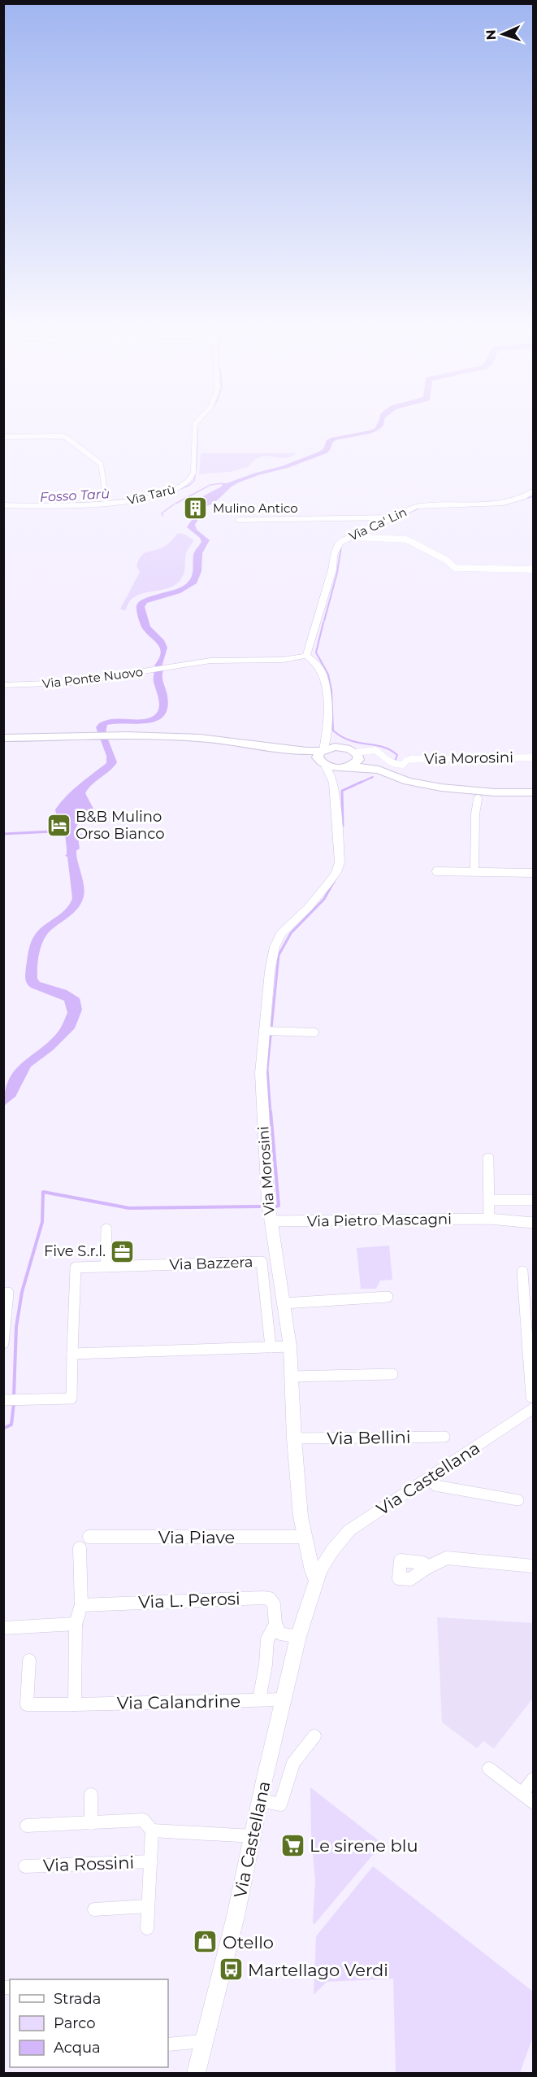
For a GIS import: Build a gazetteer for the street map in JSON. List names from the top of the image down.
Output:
{
  "streets": {
    "street": [
      "Via Tarù",
      "Via Ca' Lin",
      "Via Ponte Nuovo",
      "Via Morosini",
      "Via Pietro Mascagni",
      "Via Bazzera",
      "Via Bellini",
      "Via Castellana",
      "Via Piave",
      "Via L. Perosi",
      "Via Calandrine",
      "Via Rossini"
    ]
  },
  "crossings": [
    ["Via Ca' Lin", "Via Ponte Nuovo"],
    ["Via Morosini", "Via Pietro Mascagni"],
    ["Via Morosini", "Via Bellini"],
    ["Via Morosini", "Via Castellana"],
    ["Via Morosini", "Via Piave"],
    ["Via Castellana", "Via Calandrine"]
  ],
  "water": ["Fosso Tarù"],
  "places": {
    "building": ["Mulino Antico"],
    "hotel": ["B&B Mulino Orso Bianco"],
    "office": ["Five S.r.l."],
    "supermarket": ["Le sirene blu"],
    "shop": ["Otello"],
    "bus stop": ["Martellago Verdi"]
  },
  "legend": ["Strada", "Parco", "Acqua"],
  "north": "left"
}
